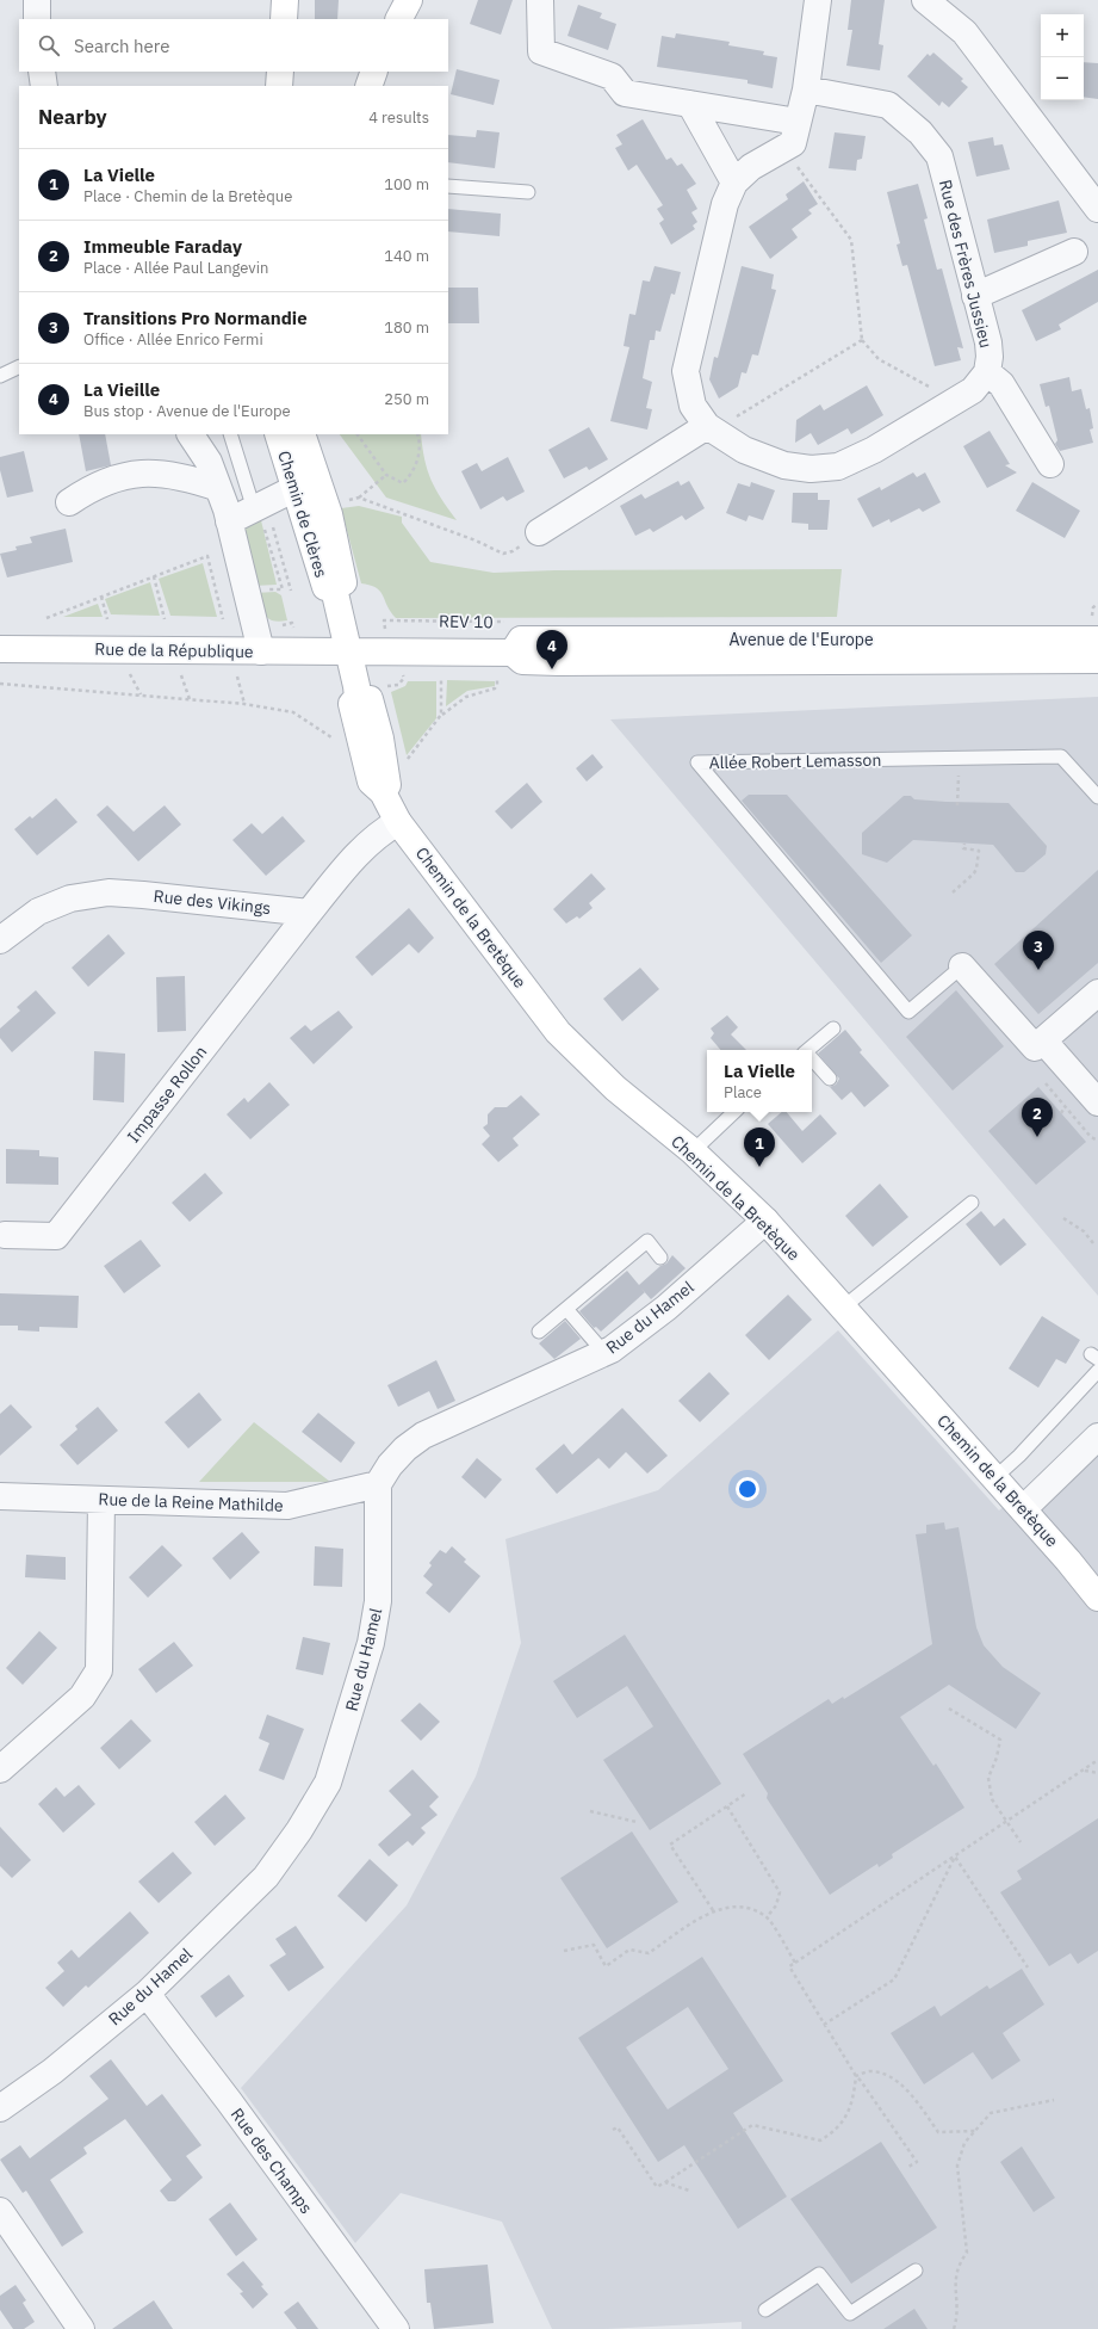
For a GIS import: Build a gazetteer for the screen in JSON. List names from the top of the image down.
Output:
{
  "streets": {
    "street": [
      "Rue des Frères Jussieu",
      "Chemin de Clères",
      "Avenue de l'Europe",
      "Rue de la République",
      "Rue des Vikings",
      "Chemin de la Bretèque",
      "Impasse Rollon",
      "Rue du Hamel",
      "Rue de la Reine Mathilde",
      "Rue des Champs"
    ],
    "lane": ["Allée Robert Lemasson"],
    "path": ["REV 10"]
  },
  "crossings": [
    ["Chemin de Clères", "Avenue de l'Europe"],
    ["Chemin de Clères", "Rue de la République"],
    ["Chemin de Clères", "Chemin de la Bretèque"],
    ["Avenue de l'Europe", "Rue de la République"],
    ["Avenue de l'Europe", "Chemin de la Bretèque"],
    ["Rue de la République", "Chemin de la Bretèque"],
    ["Rue des Vikings", "Impasse Rollon"],
    ["Chemin de la Bretèque", "Rue du Hamel"],
    ["Rue du Hamel", "Rue de la Reine Mathilde"],
    ["Rue du Hamel", "Rue des Champs"]
  ],
  "page": {
    "map_buttons": ["+", "−"],
    "search": "Search here",
    "heading": ["Nearby", "4 results"],
    "list": [
      {
        "mark": "1",
        "name": "La Vielle",
        "note": "Place · Chemin de la Bretèque",
        "value": "100 m"
      },
      {
        "mark": "2",
        "name": "Immeuble Faraday",
        "note": "Place · Allée Paul Langevin",
        "value": "140 m"
      },
      {
        "mark": "3",
        "name": "Transitions Pro Normandie",
        "note": "Office · Allée Enrico Fermi",
        "value": "180 m"
      },
      {
        "mark": "4",
        "name": "La Vieille",
        "note": "Bus stop · Avenue de l'Europe",
        "value": "250 m"
      }
    ],
    "pins": [
      "4",
      "3",
      "2",
      "1"
    ],
    "popup": ["La Vielle", "Place"]
  }
}
